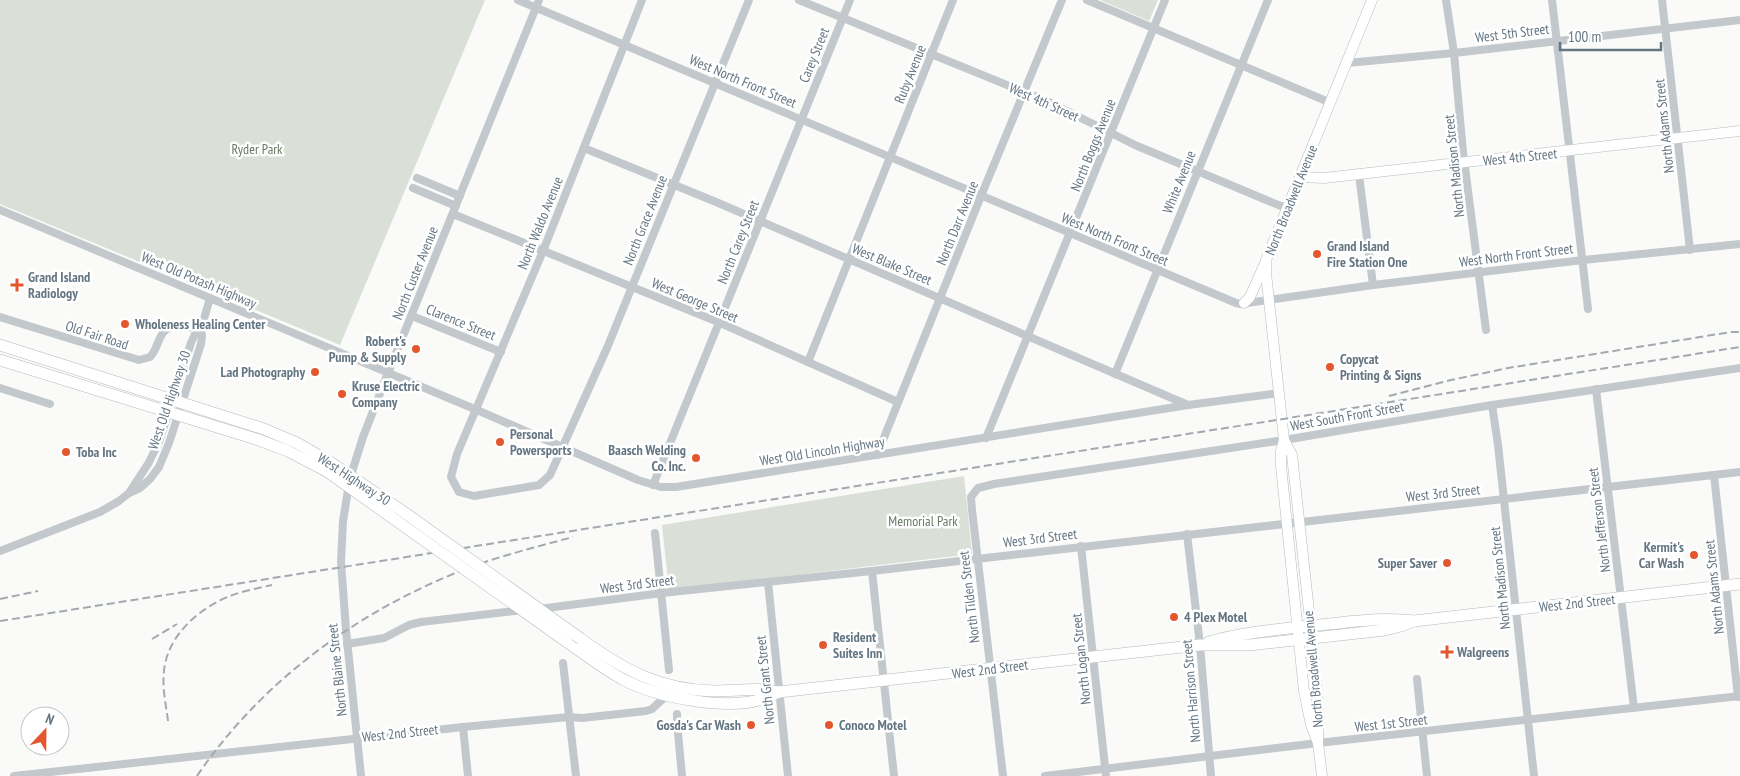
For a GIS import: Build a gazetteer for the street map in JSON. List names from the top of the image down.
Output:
{
  "streets": {
    "highway": ["West Highway 30", "West 2nd Street"],
    "main road": ["West 4th Street", "North Broadwell Avenue"],
    "street": [
      "West 5th Street",
      "Carey Street",
      "Ruby Avenue",
      "West North Front Street",
      "North Adams Street",
      "North Boggs Avenue",
      "North Madison Street",
      "White Avenue",
      "North Grace Avenue",
      "North Waldo Avenue",
      "North Darr Avenue",
      "North Carey Street",
      "West Blake Street",
      "North Custer Avenue",
      "West Old Potash Highway",
      "West George Street",
      "Clarence Street",
      "Old Fair Road",
      "West Old Highway 30",
      "West South Front Street",
      "West Old Lincoln Highway",
      "West 3rd Street",
      "North Jefferson Street",
      "North Tilden Street",
      "North Logan Street",
      "North Blaine Street",
      "North Grant Street",
      "North Harrison Street",
      "West 1st Street"
    ]
  },
  "crossings": [
    ["West 5th Street", "North Adams Street"],
    ["West 5th Street", "North Madison Street"],
    ["West 5th Street", "North Broadwell Avenue"],
    ["Carey Street", "West North Front Street"],
    ["Carey Street", "West 4th Street"],
    ["Carey Street", "North Carey Street"],
    ["Ruby Avenue", "West North Front Street"],
    ["Ruby Avenue", "West 4th Street"],
    ["Ruby Avenue", "West Blake Street"],
    ["Ruby Avenue", "West George Street"],
    ["West North Front Street", "North Adams Street"],
    ["West North Front Street", "North Boggs Avenue"],
    ["West North Front Street", "North Madison Street"],
    ["West North Front Street", "White Avenue"],
    ["West North Front Street", "North Broadwell Avenue"],
    ["West North Front Street", "North Grace Avenue"],
    ["West North Front Street", "North Waldo Avenue"],
    ["West North Front Street", "North Darr Avenue"],
    ["West North Front Street", "North Carey Street"],
    ["West North Front Street", "North Custer Avenue"],
    ["West 4th Street", "North Adams Street"],
    ["West 4th Street", "North Boggs Avenue"],
    ["West 4th Street", "North Madison Street"],
    ["West 4th Street", "White Avenue"],
    ["West 4th Street", "North Broadwell Avenue"],
    ["West 4th Street", "North Darr Avenue"],
    ["North Adams Street", "West 3rd Street"],
    ["North Adams Street", "West 2nd Street"],
    ["North Adams Street", "West 1st Street"],
    ["North Boggs Avenue", "West Blake Street"],
    ["North Boggs Avenue", "West Old Lincoln Highway"],
    ["North Madison Street", "West South Front Street"],
    ["North Madison Street", "West 3rd Street"],
    ["North Madison Street", "West 2nd Street"],
    ["North Madison Street", "West 1st Street"],
    ["White Avenue", "West Blake Street"],
    ["North Broadwell Avenue", "West South Front Street"],
    ["North Broadwell Avenue", "West Old Lincoln Highway"],
    ["North Broadwell Avenue", "West 3rd Street"],
    ["North Broadwell Avenue", "West 2nd Street"],
    ["North Broadwell Avenue", "West 1st Street"],
    ["North Grace Avenue", "North Waldo Avenue"],
    ["North Grace Avenue", "West Blake Street"],
    ["North Grace Avenue", "West George Street"],
    ["North Grace Avenue", "West Old Lincoln Highway"],
    ["North Waldo Avenue", "West Blake Street"],
    ["North Waldo Avenue", "West George Street"],
    ["North Waldo Avenue", "Clarence Street"],
    ["North Waldo Avenue", "West Old Lincoln Highway"],
    ["North Darr Avenue", "West Blake Street"],
    ["North Darr Avenue", "West George Street"],
    ["North Darr Avenue", "West Old Lincoln Highway"],
    ["North Carey Street", "West Blake Street"],
    ["North Carey Street", "West George Street"],
    ["North Carey Street", "West Old Lincoln Highway"],
    ["West Blake Street", "West Old Lincoln Highway"],
    ["North Custer Avenue", "West Old Potash Highway"],
    ["North Custer Avenue", "West George Street"],
    ["North Custer Avenue", "Clarence Street"],
    ["North Custer Avenue", "West Old Lincoln Highway"],
    ["North Custer Avenue", "North Blaine Street"],
    ["West Old Potash Highway", "West Old Highway 30"],
    ["West Old Potash Highway", "West Old Lincoln Highway"],
    ["Old Fair Road", "West Old Highway 30"],
    ["West Old Highway 30", "West Highway 30"],
    ["West South Front Street", "North Jefferson Street"],
    ["West South Front Street", "North Tilden Street"],
    ["West Highway 30", "West 2nd Street"],
    ["West 3rd Street", "North Jefferson Street"],
    ["West 3rd Street", "North Tilden Street"],
    ["West 3rd Street", "North Logan Street"],
    ["West 3rd Street", "North Blaine Street"],
    ["West 3rd Street", "North Grant Street"],
    ["West 3rd Street", "North Harrison Street"],
    ["North Jefferson Street", "West 2nd Street"],
    ["North Jefferson Street", "West 1st Street"],
    ["North Tilden Street", "West 2nd Street"],
    ["West 2nd Street", "North Logan Street"],
    ["West 2nd Street", "North Blaine Street"],
    ["West 2nd Street", "North Grant Street"],
    ["West 2nd Street", "North Harrison Street"],
    ["North Logan Street", "West 1st Street"],
    ["North Harrison Street", "West 1st Street"]
  ],
  "parks": ["Ryder Park", "Memorial Park"],
  "places": {
    "other": [
      "Grand Island Fire Station One",
      "Wholeness Healing Center",
      "Robert's Pump & Supply",
      "Copycat Printing & Signs",
      "Lad Photography",
      "Kruse Electric Company",
      "Personal Powersports",
      "Toba Inc",
      "Baasch Welding Co. Inc.",
      "Kermit's Car Wash",
      "Super Saver",
      "4 Plex Motel",
      "Resident Suites Inn",
      "Gosda's Car Wash",
      "Conoco Motel"
    ],
    "health": ["Grand Island Radiology", "Walgreens"]
  },
  "scale_bar": "100 m",
  "north": "top"
}
